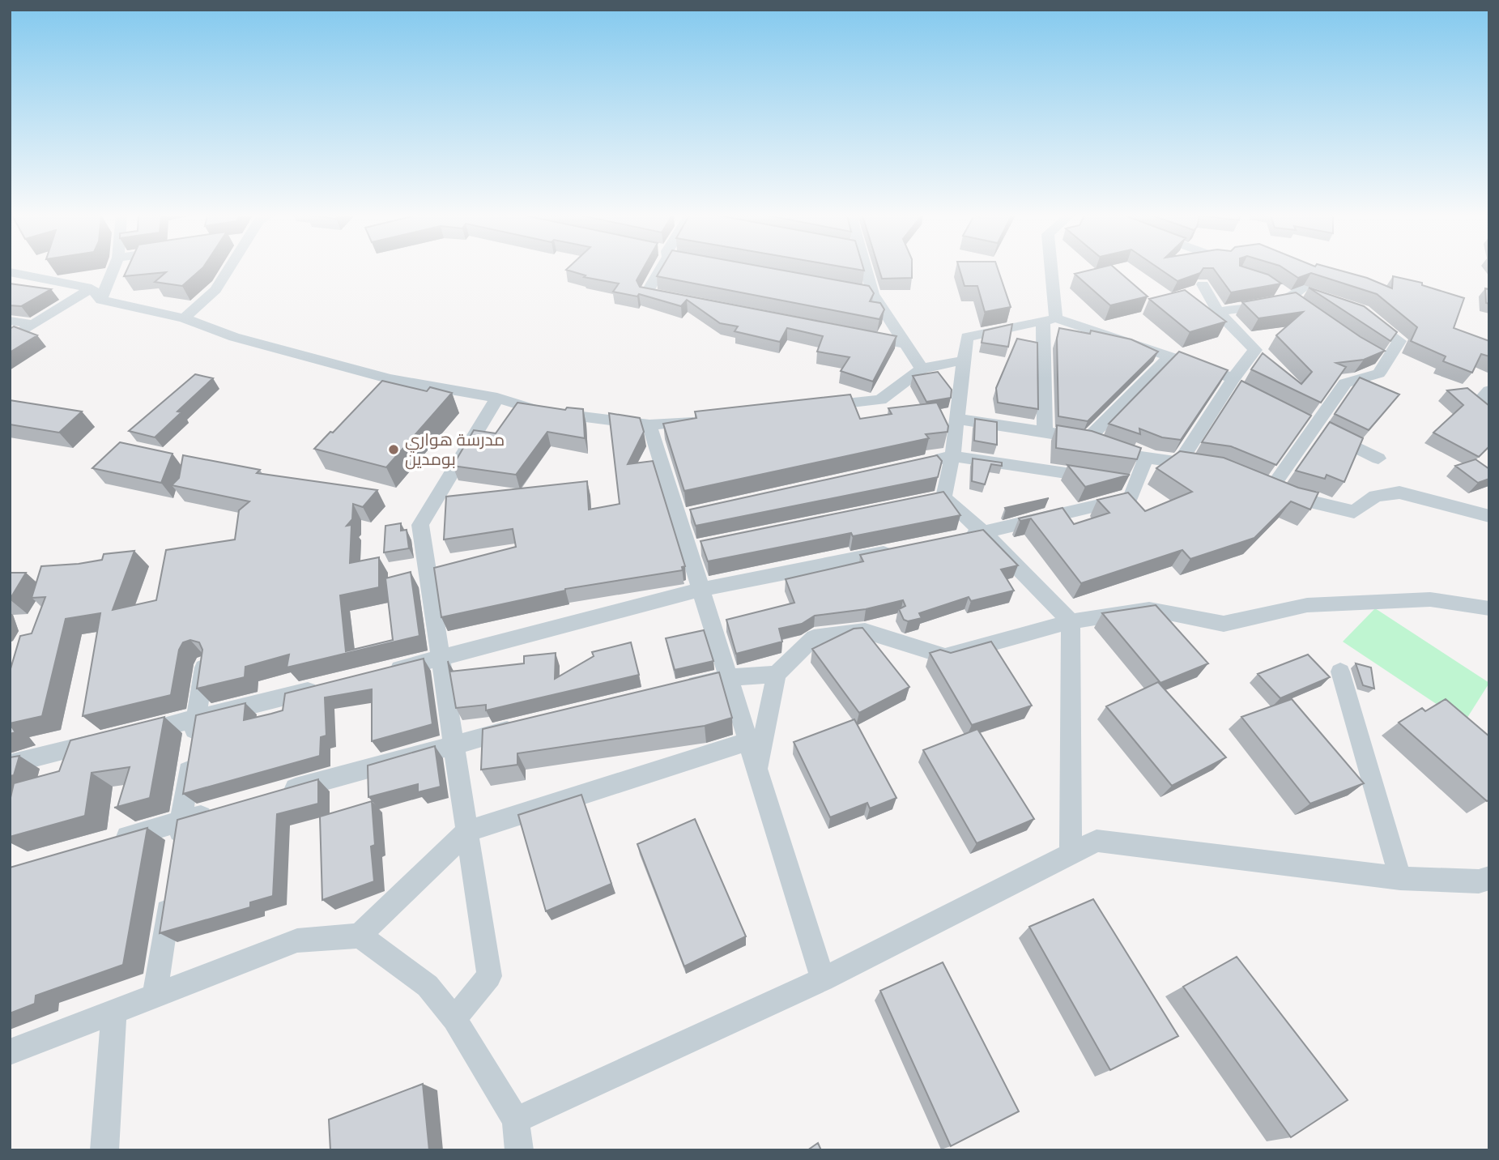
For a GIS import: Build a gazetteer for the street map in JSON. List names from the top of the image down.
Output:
{
  "places": ["مدرسة هواري بومدين"]
}
